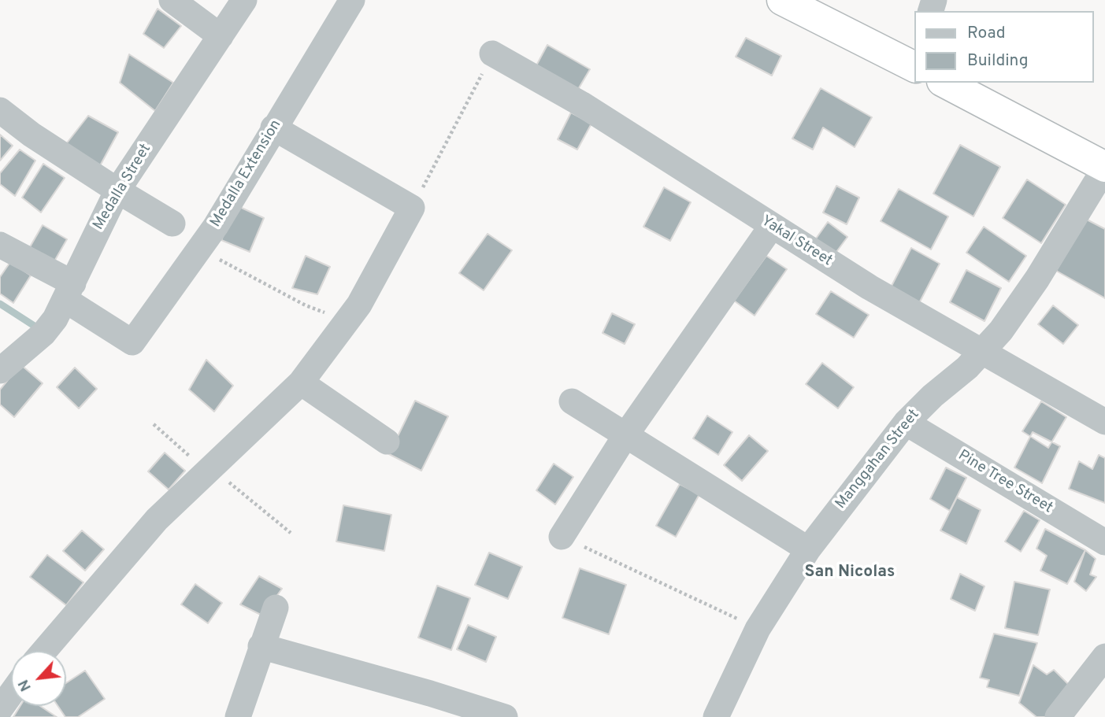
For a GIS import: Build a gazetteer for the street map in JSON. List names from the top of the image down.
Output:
{
  "streets": {
    "street": [
      "Medalla Extension",
      "Medalla Street",
      "Yakal Street",
      "Manggahan Street",
      "Pine Tree Street"
    ]
  },
  "crossings": [
    ["Medalla Extension", "Medalla Street"],
    ["Yakal Street", "Manggahan Street"],
    ["Manggahan Street", "Pine Tree Street"]
  ],
  "districts": ["San Nicolas"],
  "legend": ["Road", "Building"],
  "north": "bottom left"
}
